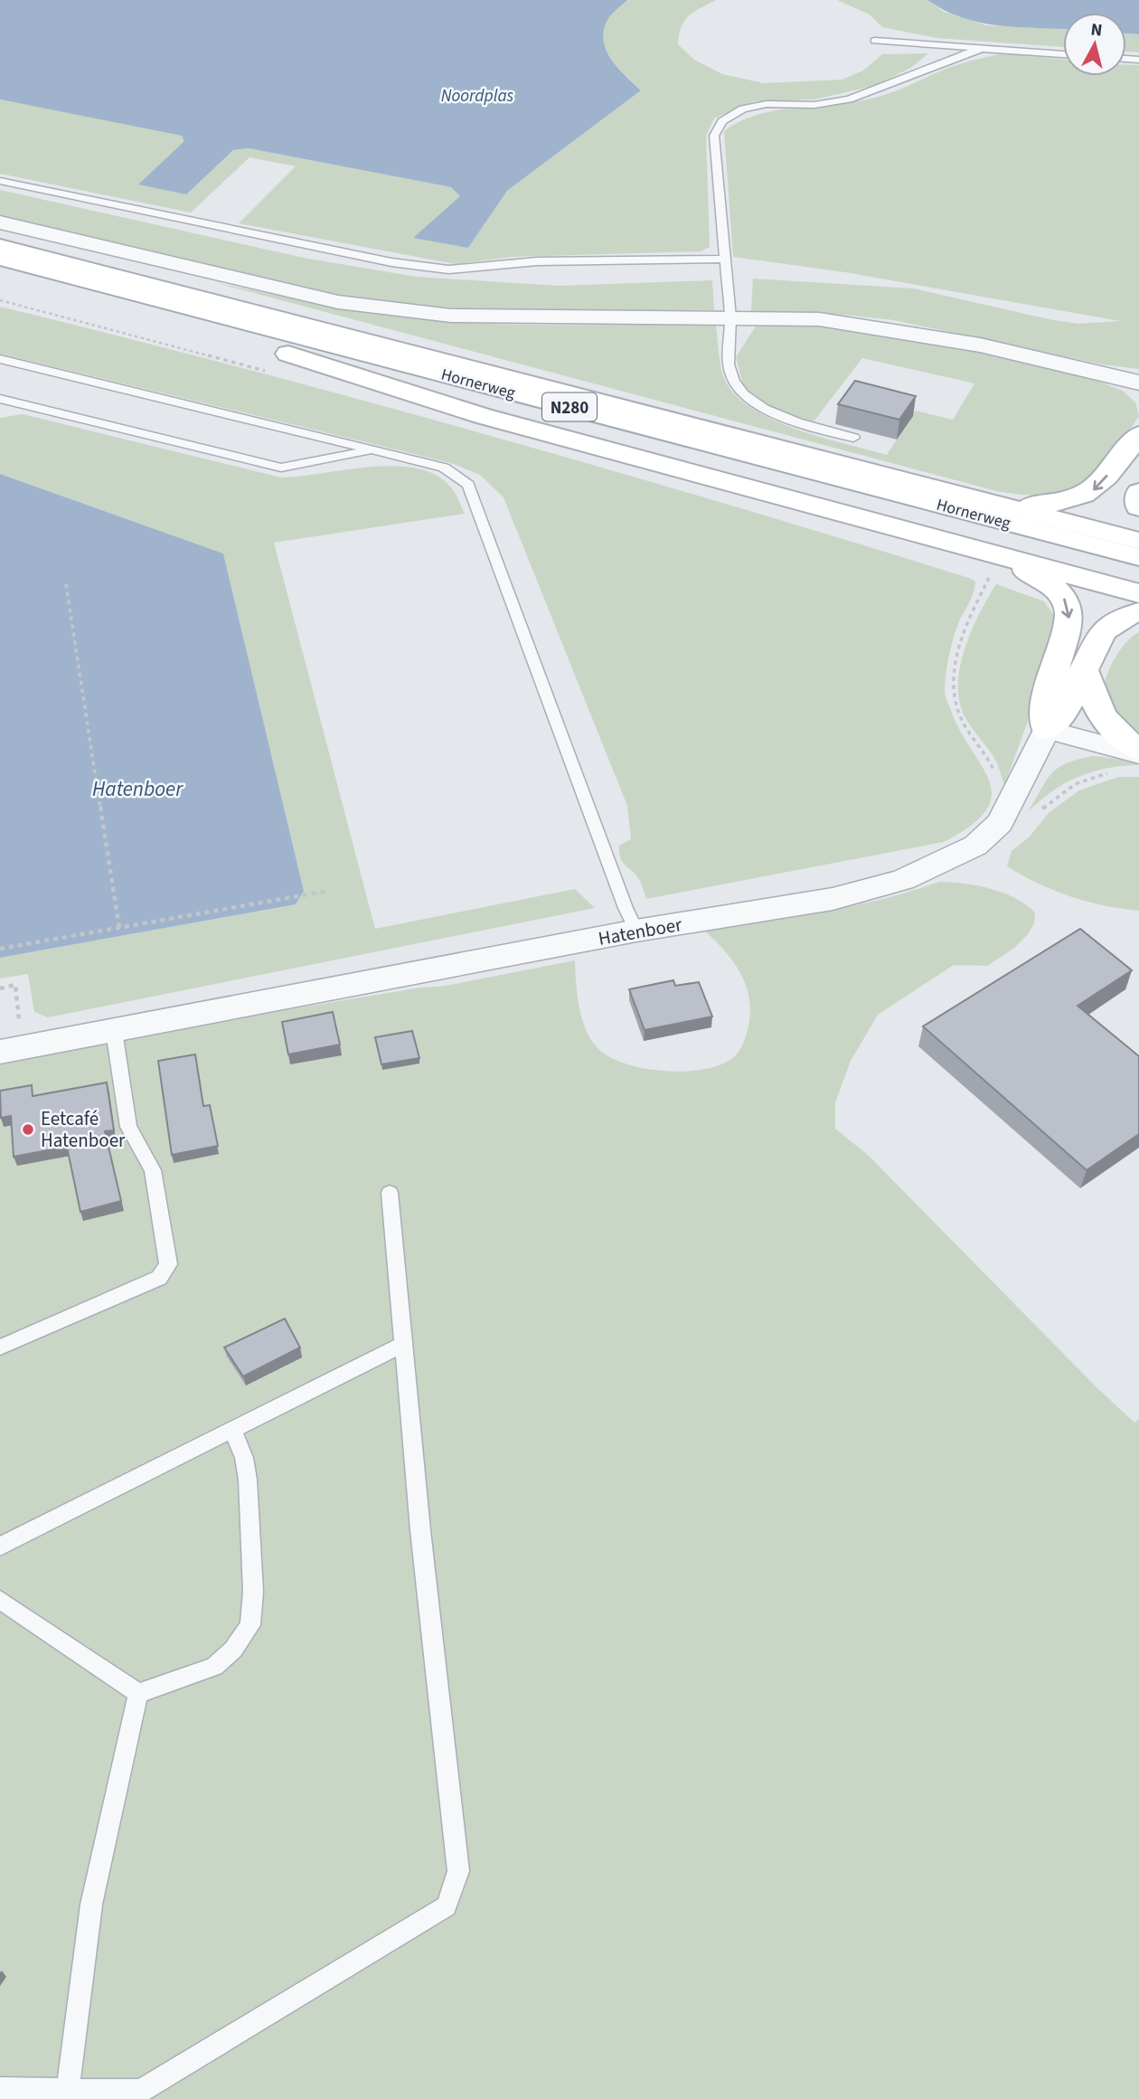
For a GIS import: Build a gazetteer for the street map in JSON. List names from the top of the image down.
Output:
{
  "streets": {
    "main road": ["Hornerweg", "N280"],
    "street": ["Hatenboer"]
  },
  "water": ["Noordplas", "Hatenboer"],
  "places": ["Eetcafé Hatenboer"],
  "north": "top"
}
